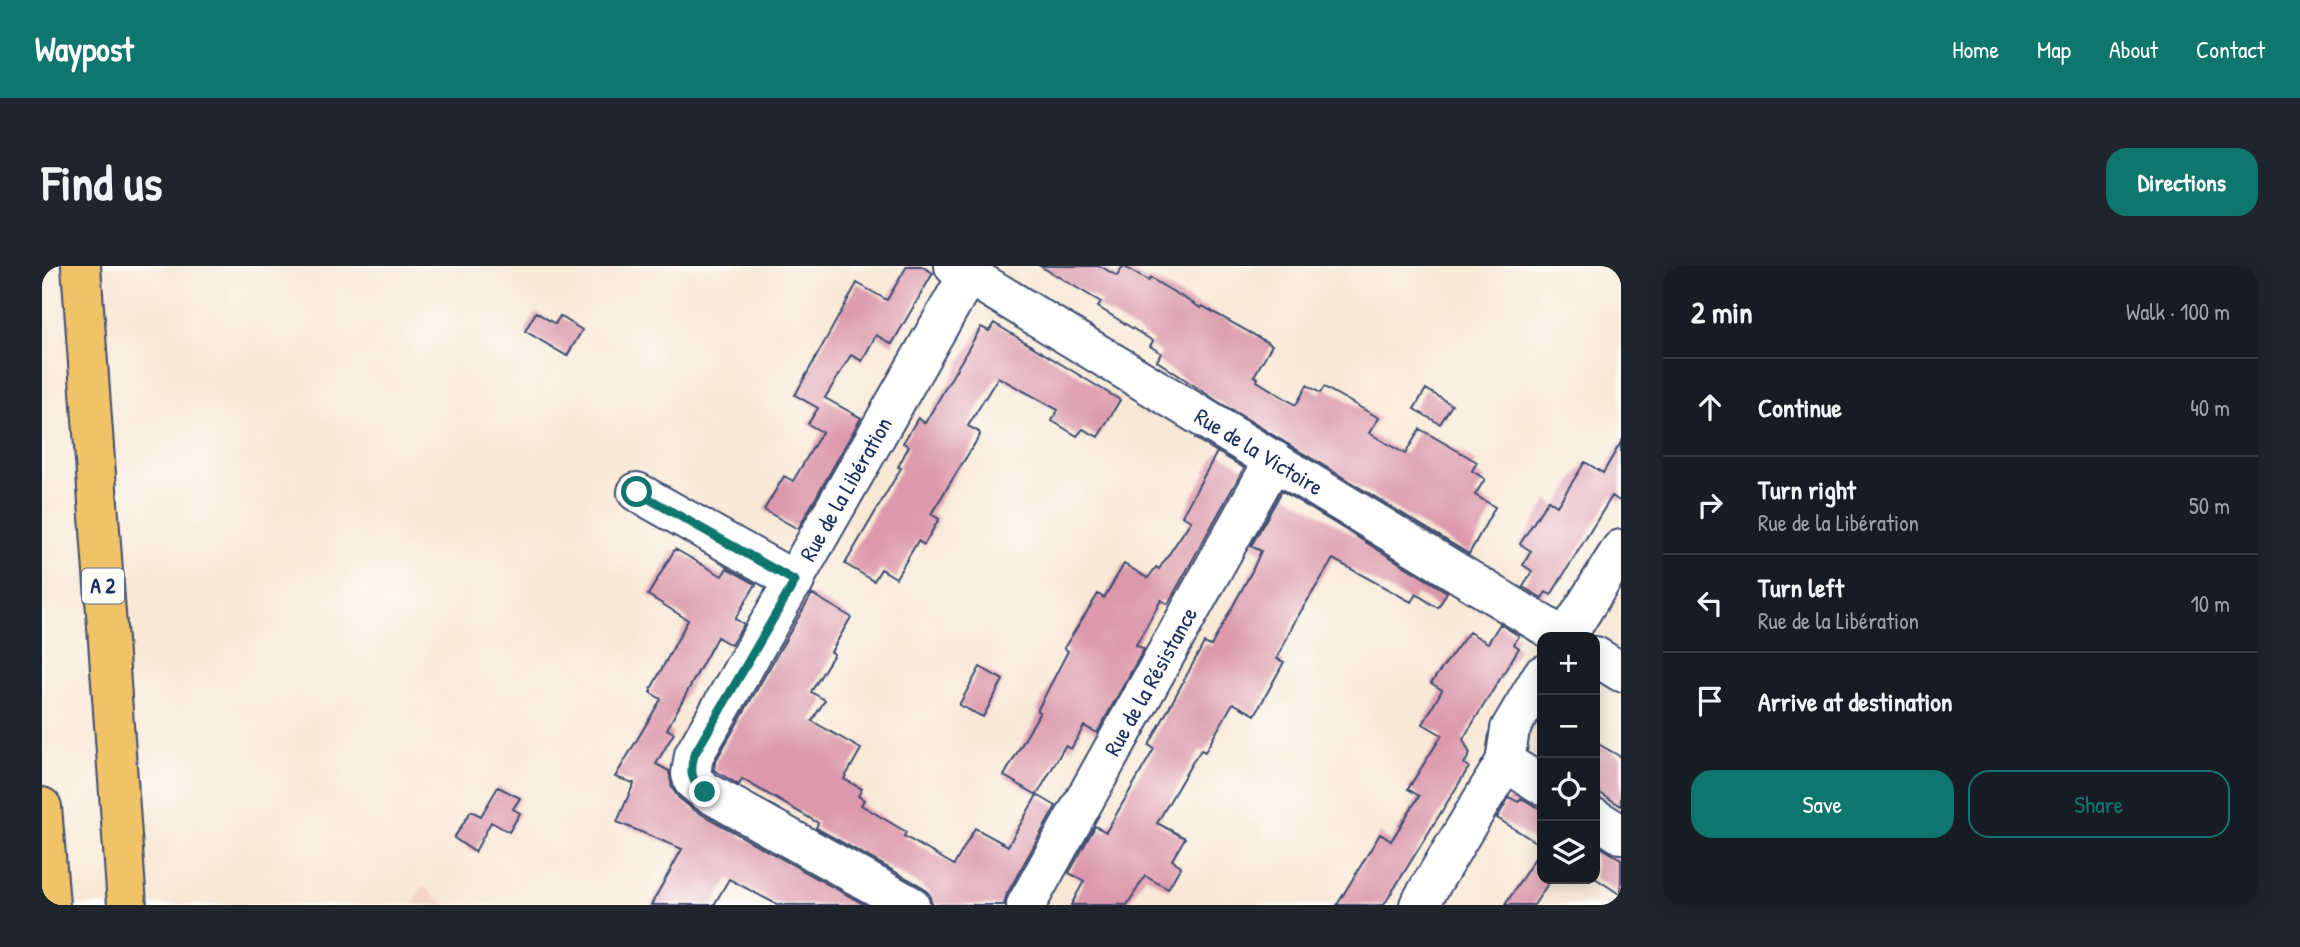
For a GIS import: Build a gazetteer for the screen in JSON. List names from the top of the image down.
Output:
{
  "streets": {
    "highway": ["A 2"],
    "street": ["Rue de la Victoire", "Rue de la Libération", "Rue de la Résistance"]
  },
  "crossings": [
    ["Rue de la Victoire", "Rue de la Libération"],
    ["Rue de la Victoire", "Rue de la Résistance"]
  ],
  "page": {
    "header": "Waypost",
    "nav": [
      "Home",
      "Map",
      "About",
      "Contact"
    ],
    "buttons": [
      "Directions",
      ["Save", "Share"]
    ],
    "title": "Find us",
    "heading": ["2 min", "Walk · 100 m"],
    "list": [
      ["Continue", "40 m"],
      ["Turn right", "Rue de la Libération", "50 m"],
      ["Turn left", "Rue de la Libération", "10 m"],
      "Arrive at destination"
    ],
    "map_buttons": ["+", "−"]
  }
}
